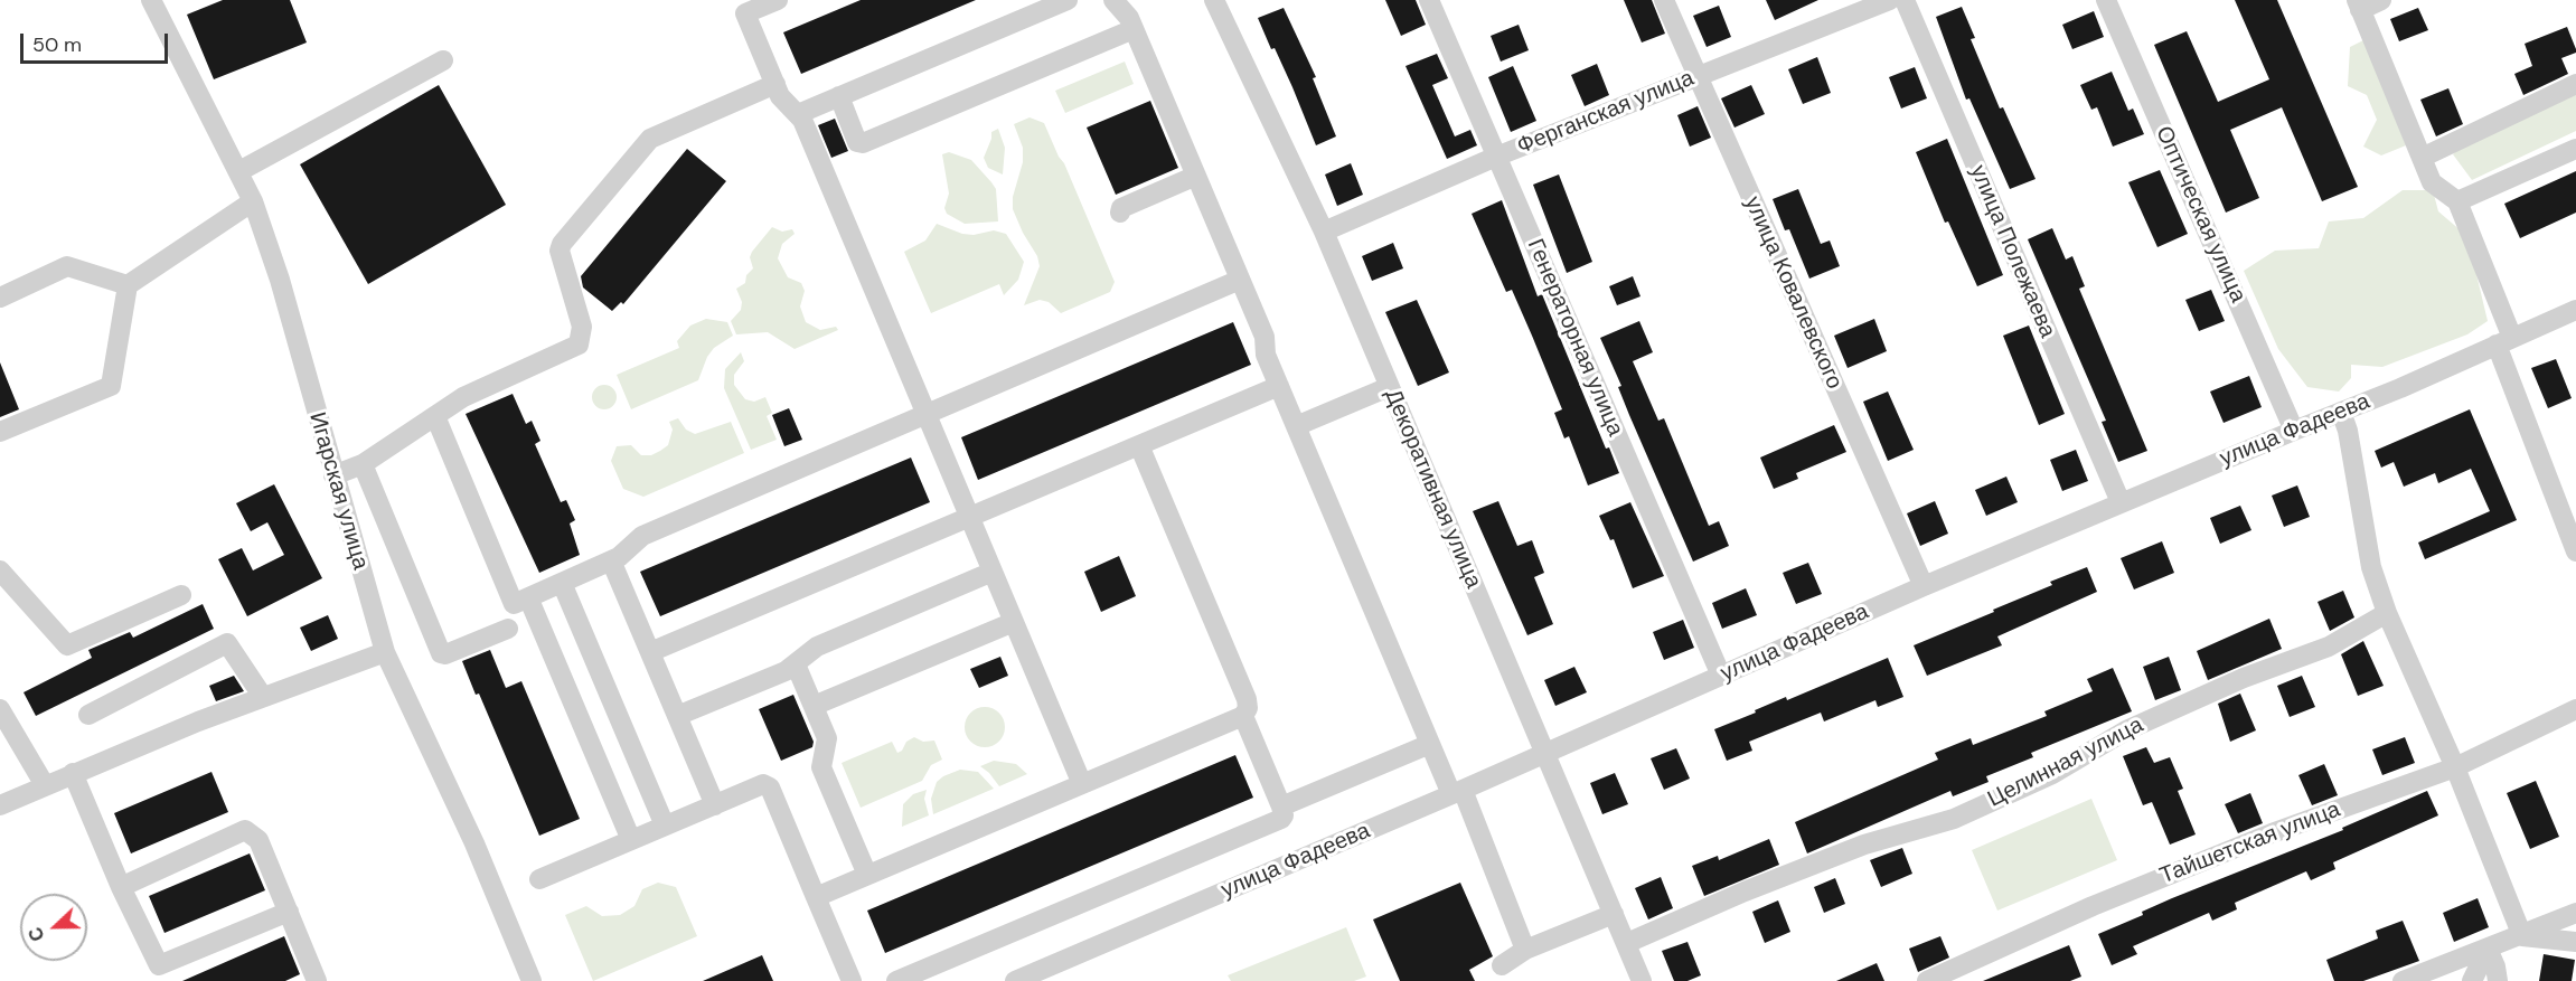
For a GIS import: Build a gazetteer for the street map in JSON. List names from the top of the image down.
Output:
{
  "streets": {
    "street": [
      "Ферганская улица",
      "Оптическая улица",
      "улица Полежаева",
      "улица Ковалевского",
      "Генераторная улица",
      "улица Фадеева",
      "Декоративная улица",
      "Игарская улица",
      "Целинная улица",
      "Тайшетская улица"
    ]
  },
  "crossings": [
    ["Ферганская улица", "улица Ковалевского"],
    ["Ферганская улица", "Генераторная улица"],
    ["Ферганская улица", "Декоративная улица"],
    ["Оптическая улица", "улица Фадеева"],
    ["улица Полежаева", "улица Фадеева"],
    ["улица Ковалевского", "улица Фадеева"],
    ["Генераторная улица", "улица Фадеева"],
    ["улица Фадеева", "Декоративная улица"],
    ["Декоративная улица", "Целинная улица"]
  ],
  "scale_bar": "50 m",
  "north": "left"
}
